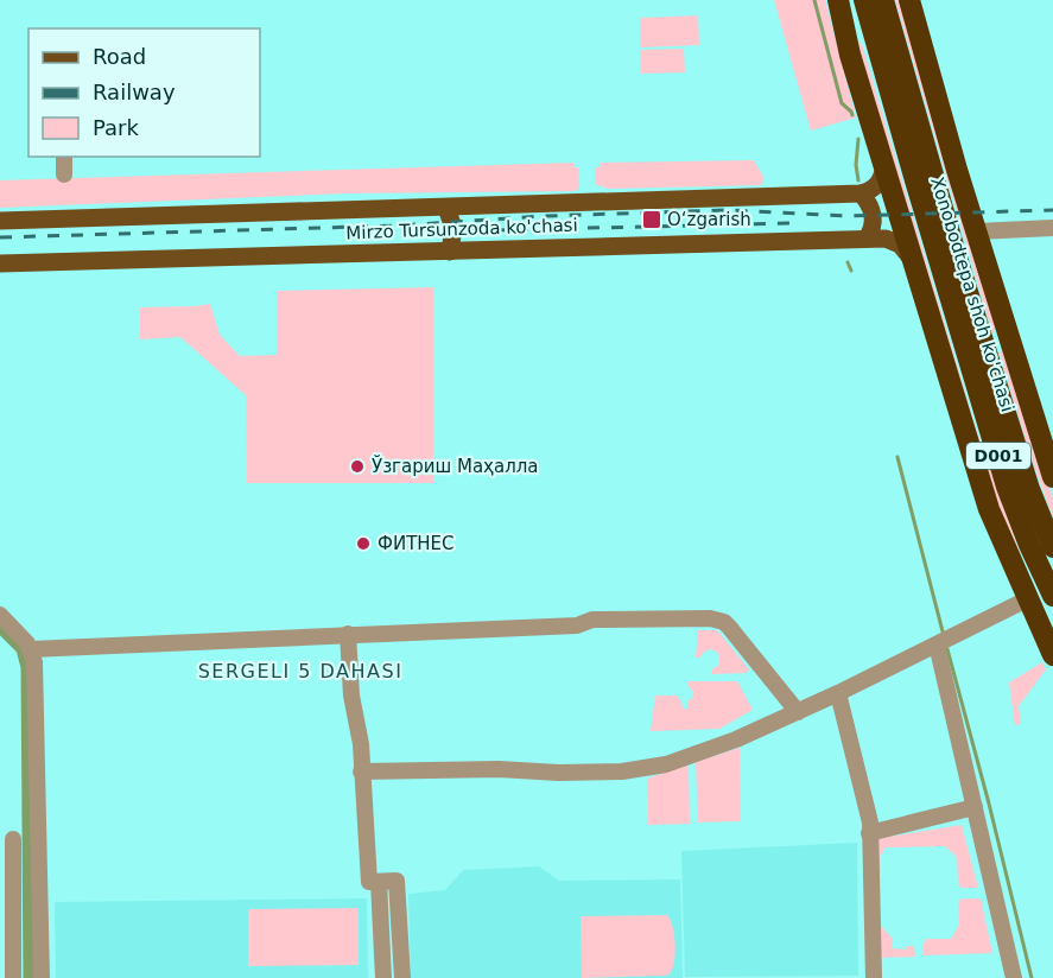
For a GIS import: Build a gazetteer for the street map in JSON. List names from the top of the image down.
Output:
{
  "streets": {
    "highway": ["Xonobodtepa shoh ko'chasi", "D001"],
    "main road": ["Mirzo Tursunzoda ko'chasi"]
  },
  "districts": ["SERGELI 5 DAHASI"],
  "places": {
    "transit": ["O‘zgarish"],
    "other": ["Ўзгариш Маҳалла", "ФИТНЕС"]
  },
  "legend": ["Road", "Railway", "Park"]
}
